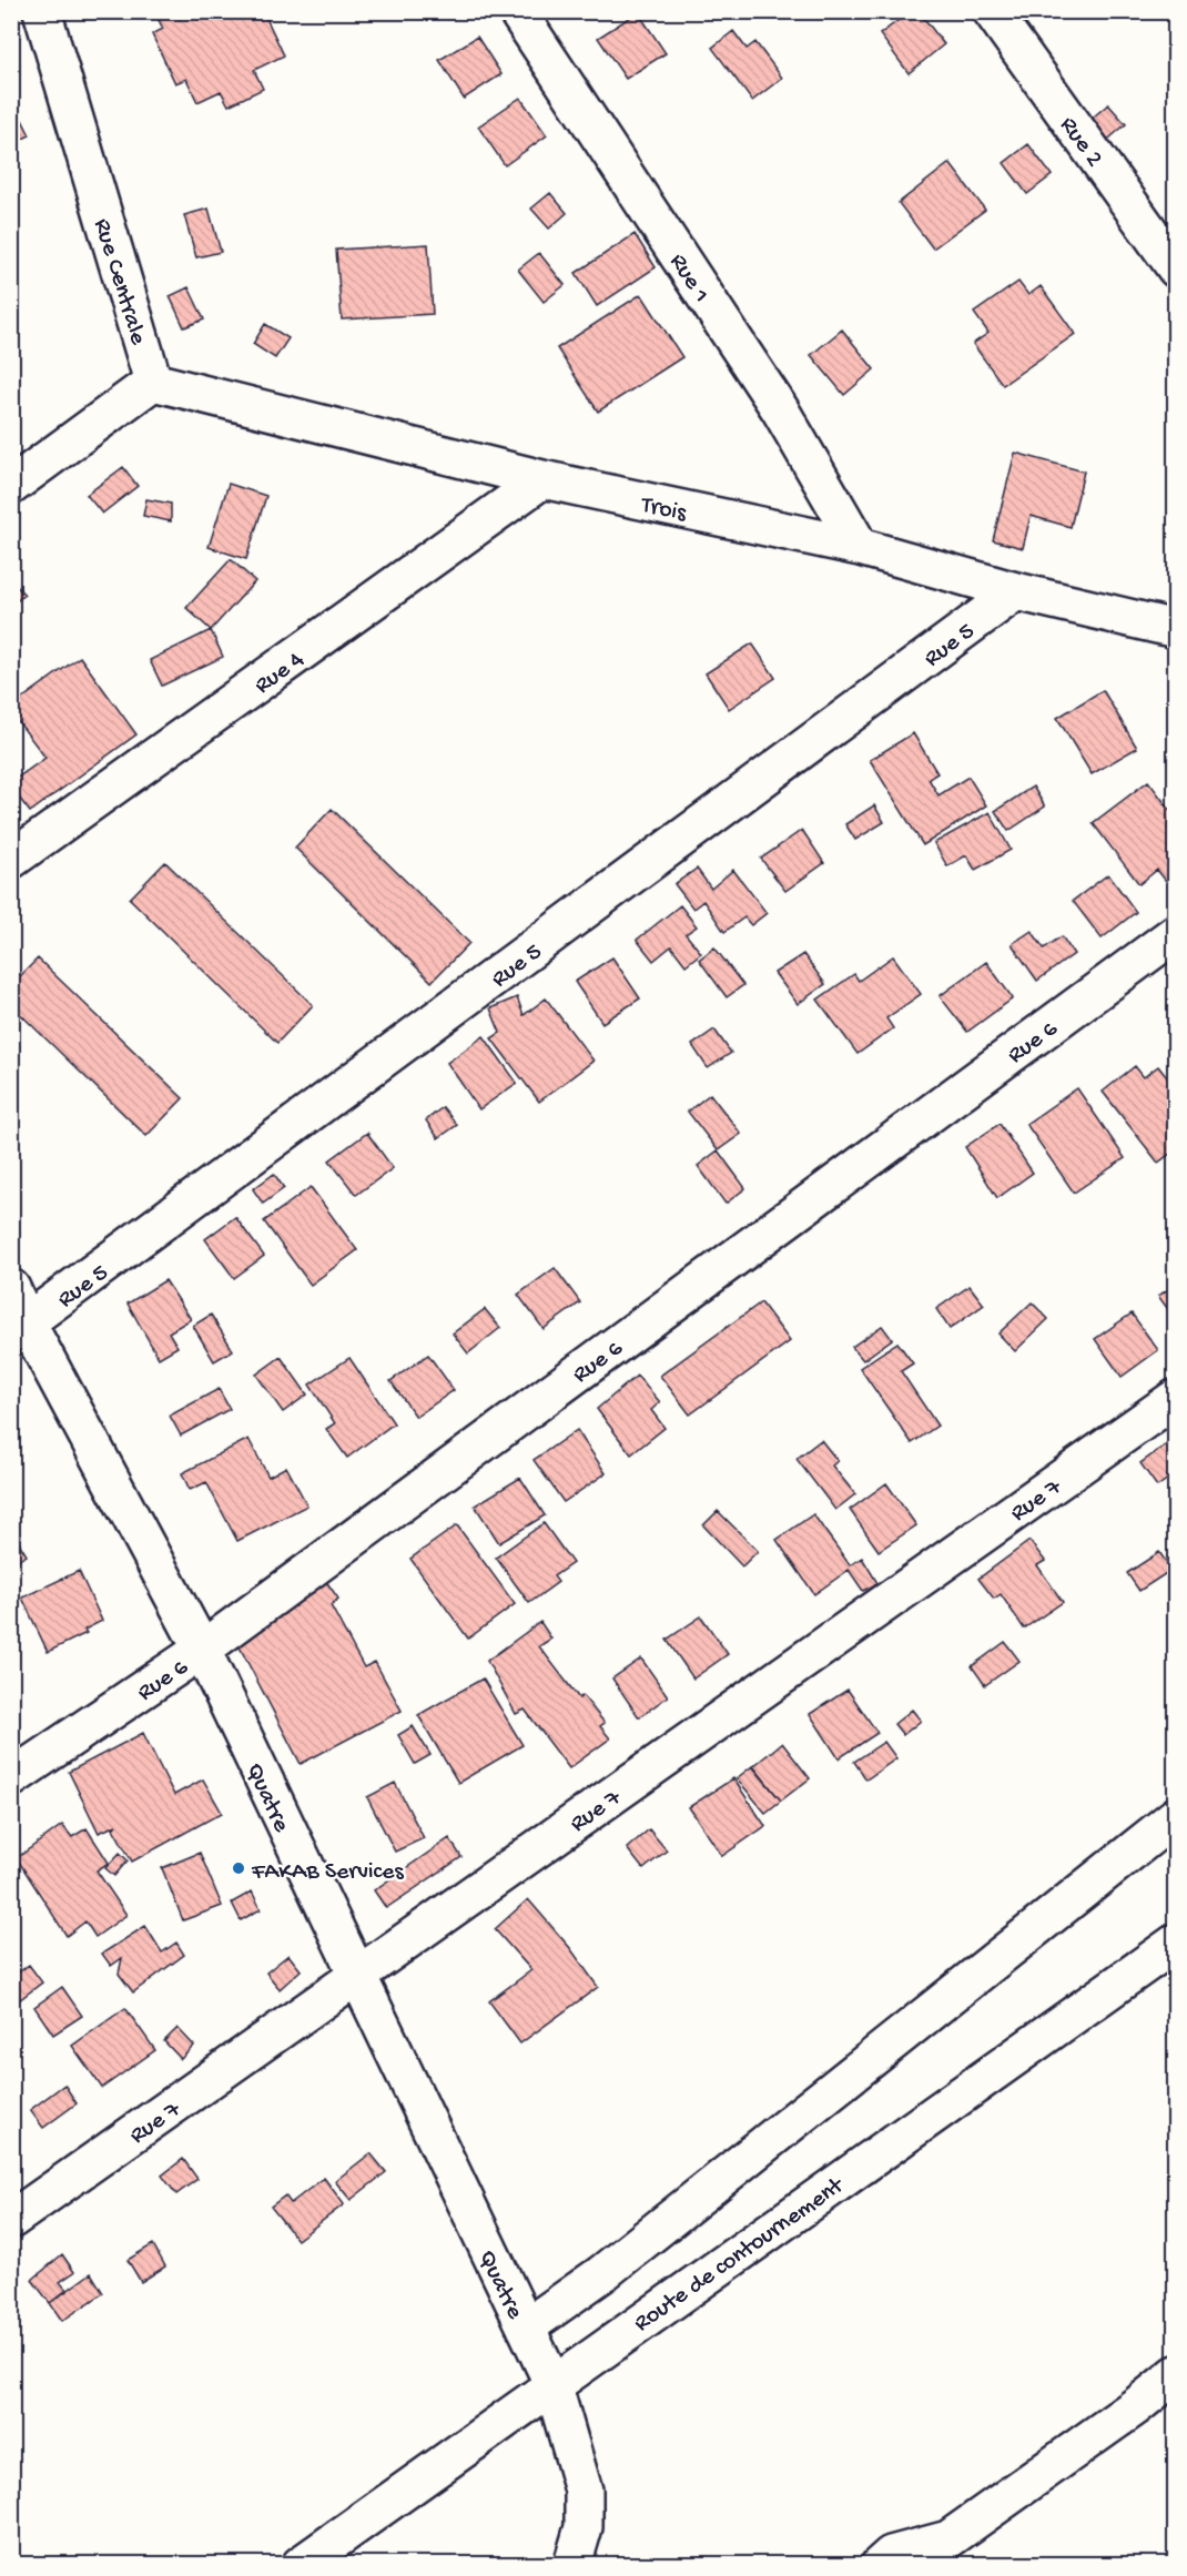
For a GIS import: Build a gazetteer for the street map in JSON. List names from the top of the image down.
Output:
{
  "streets": {
    "street": [
      "Rue 2",
      "Rue 1",
      "Rue Centrale",
      "Trois",
      "Rue 5",
      "Rue 4",
      "Rue 6",
      "Rue 7",
      "Quatre",
      "Route de contournement"
    ]
  },
  "crossings": [
    ["Rue 1", "Trois"],
    ["Rue Centrale", "Trois"],
    ["Trois", "Rue 5"],
    ["Trois", "Rue 4"],
    ["Rue 5", "Quatre"],
    ["Rue 6", "Quatre"],
    ["Rue 7", "Quatre"],
    ["Quatre", "Route de contournement"]
  ],
  "places": ["FAKAB Services"]
}
